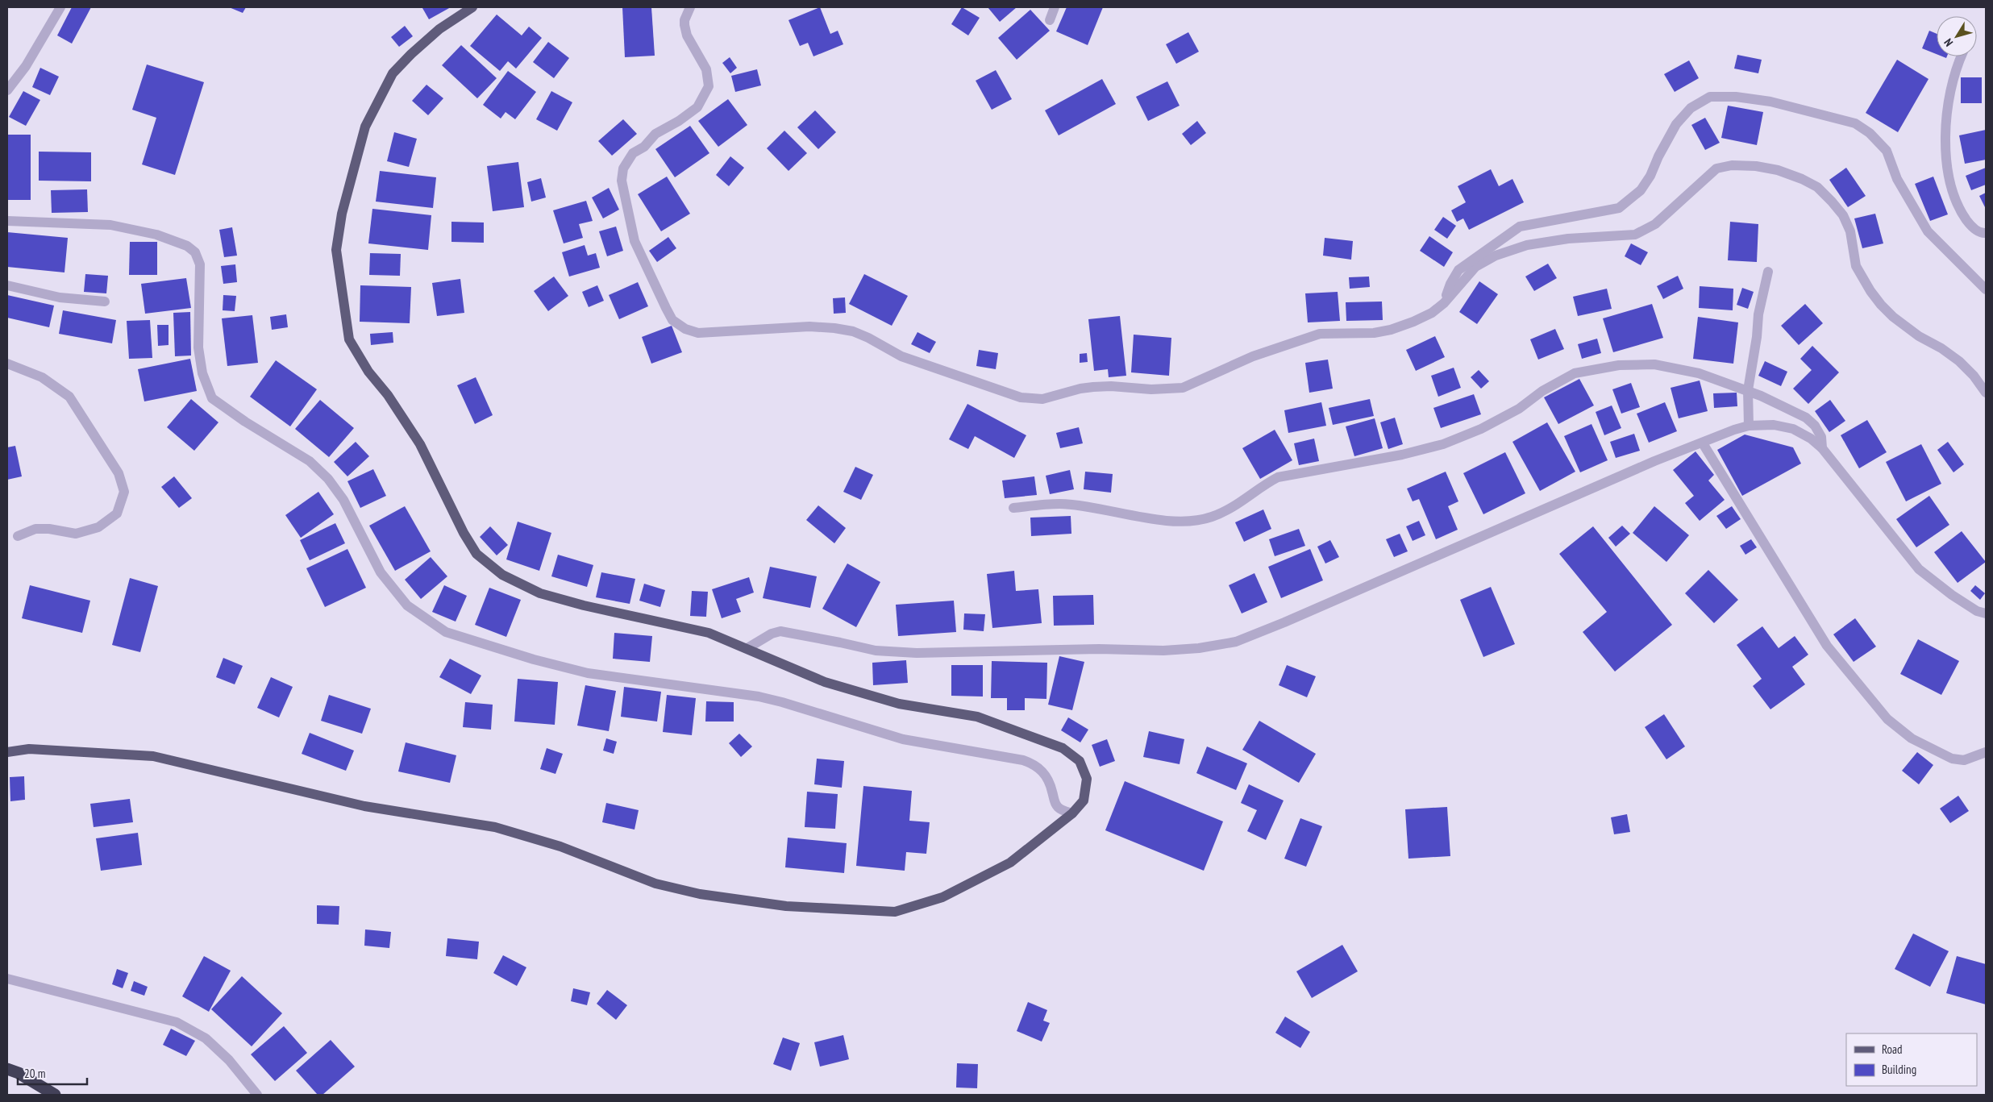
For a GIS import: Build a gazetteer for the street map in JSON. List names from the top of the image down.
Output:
{
  "legend": ["Road", "Building"],
  "scale_bar": "20 m",
  "north": "bottom left"
}
